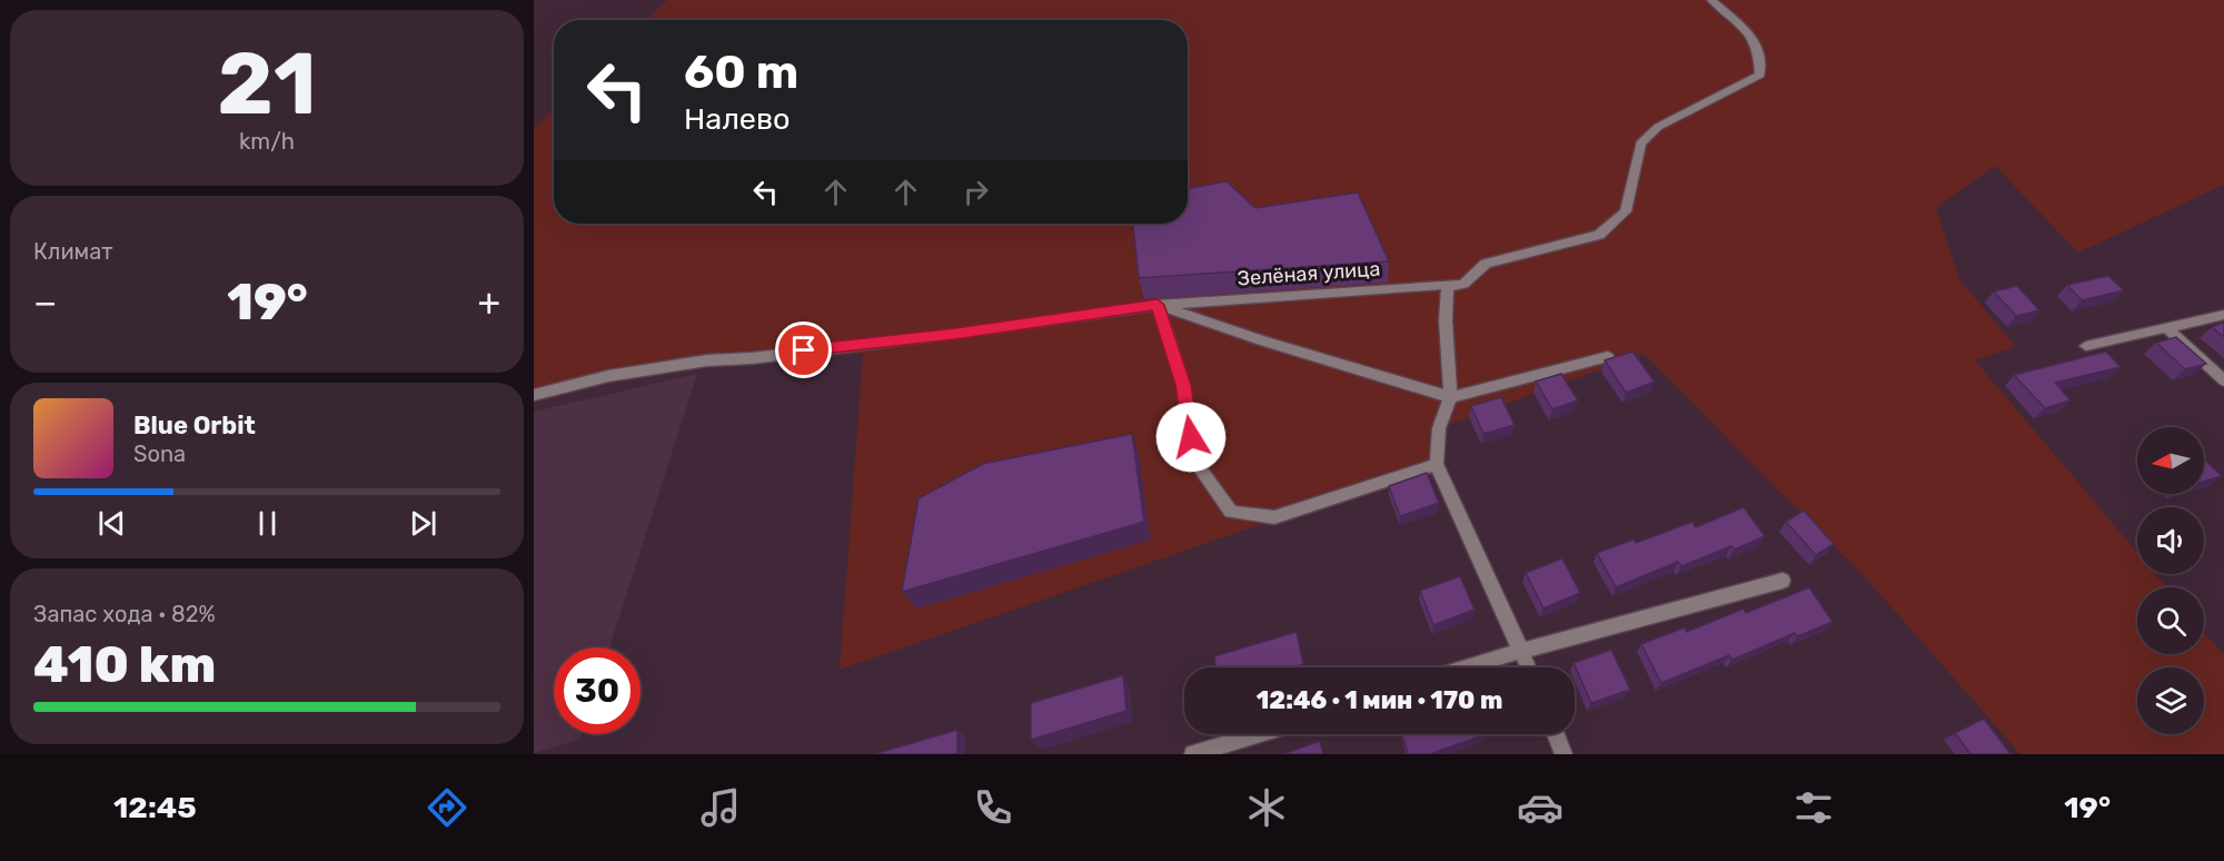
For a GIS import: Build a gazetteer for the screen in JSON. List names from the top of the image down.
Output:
{
  "streets": {
    "street": ["Зелёная улица"]
  },
  "north": "left",
  "page": {
    "tile": [
      ["21", "km/h"],
      "Климат",
      ["Запас хода · 82%", "410 km"]
    ],
    "turn": ["60 m", "Налево"],
    "heat": ["−", "19°", "+"],
    "song": ["Blue Orbit", "Sona"],
    "limit": "30",
    "trip": "12:46 · 1 мин · 170 m",
    "tabs": ["12:45", "19°"]
  }
}
